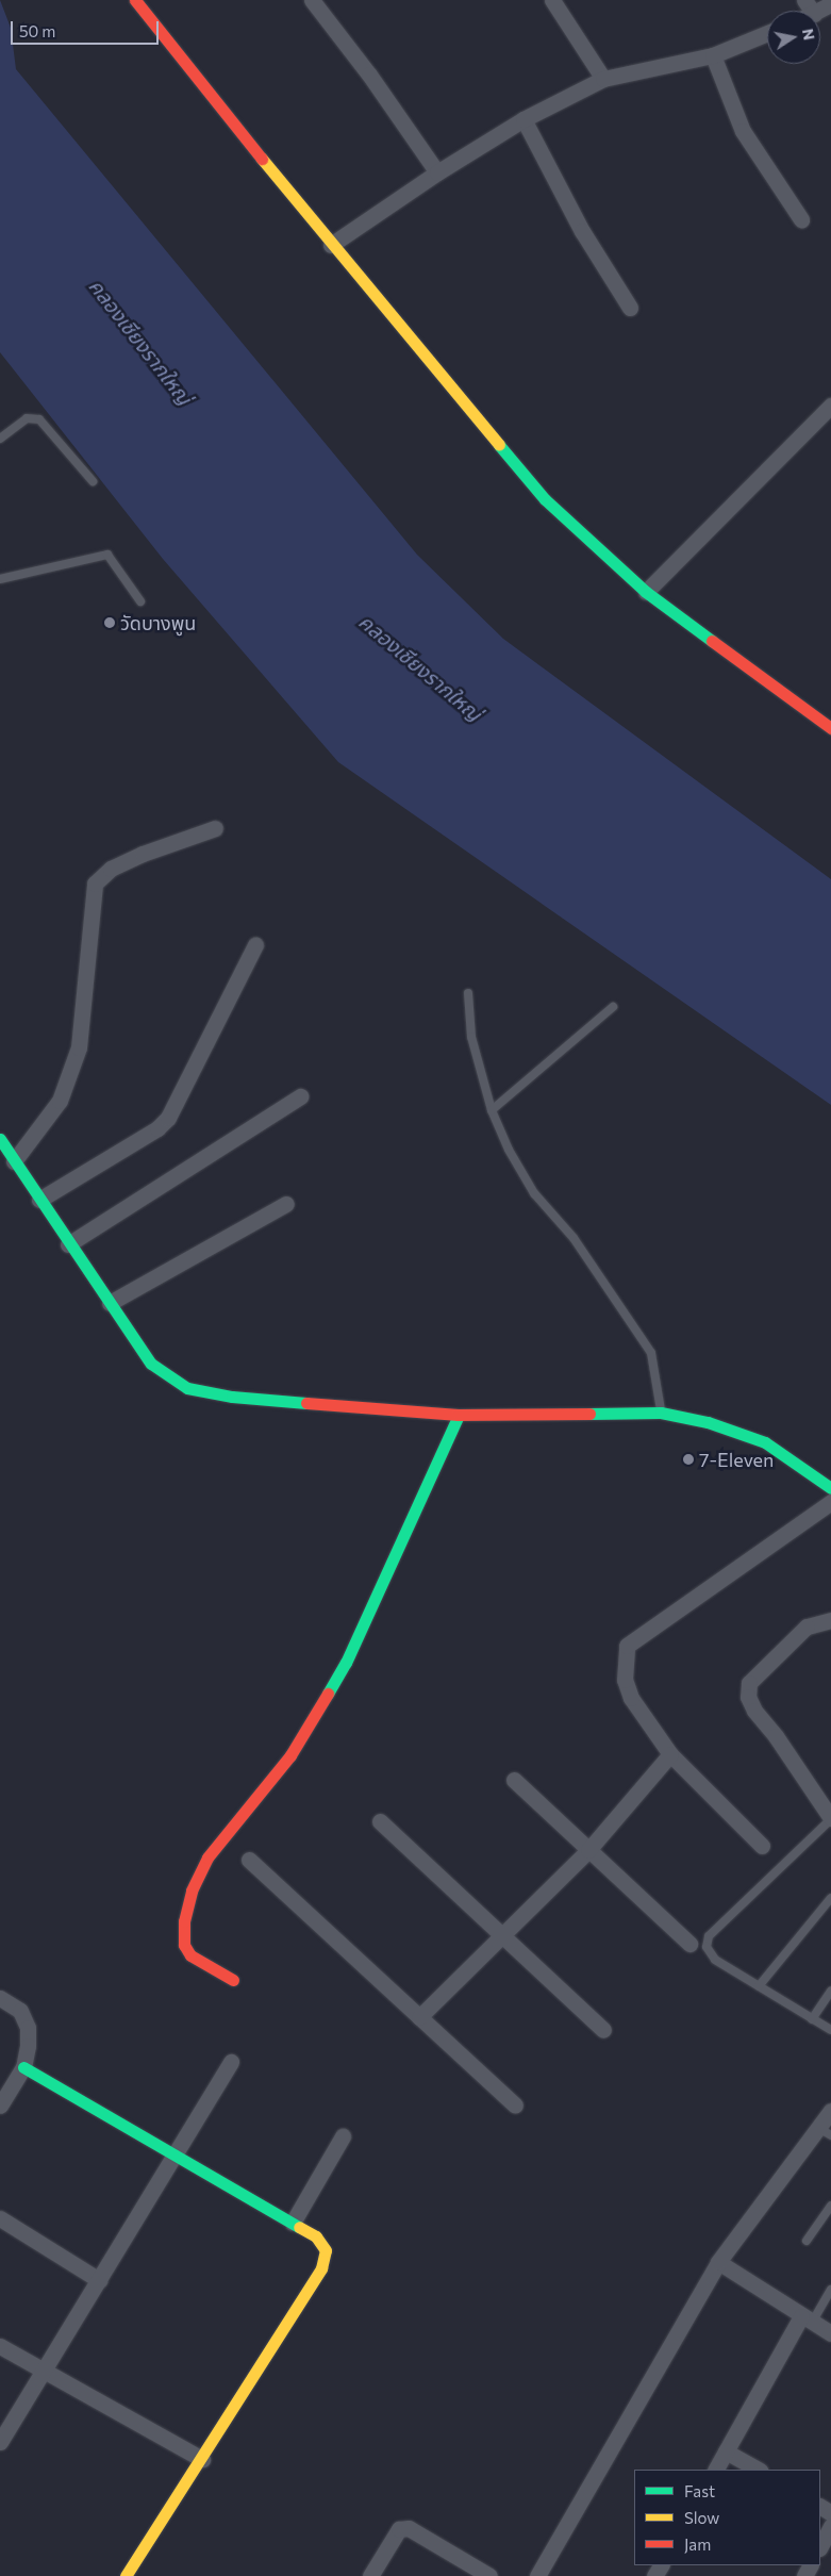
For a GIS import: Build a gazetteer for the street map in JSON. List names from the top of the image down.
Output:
{
  "water": ["คลองเชียงรากใหญ่"],
  "places": ["วัดบางพูน", "7-Eleven"],
  "legend": ["Fast", "Slow", "Jam"],
  "scale_bar": "50 m",
  "north": "right"
}
